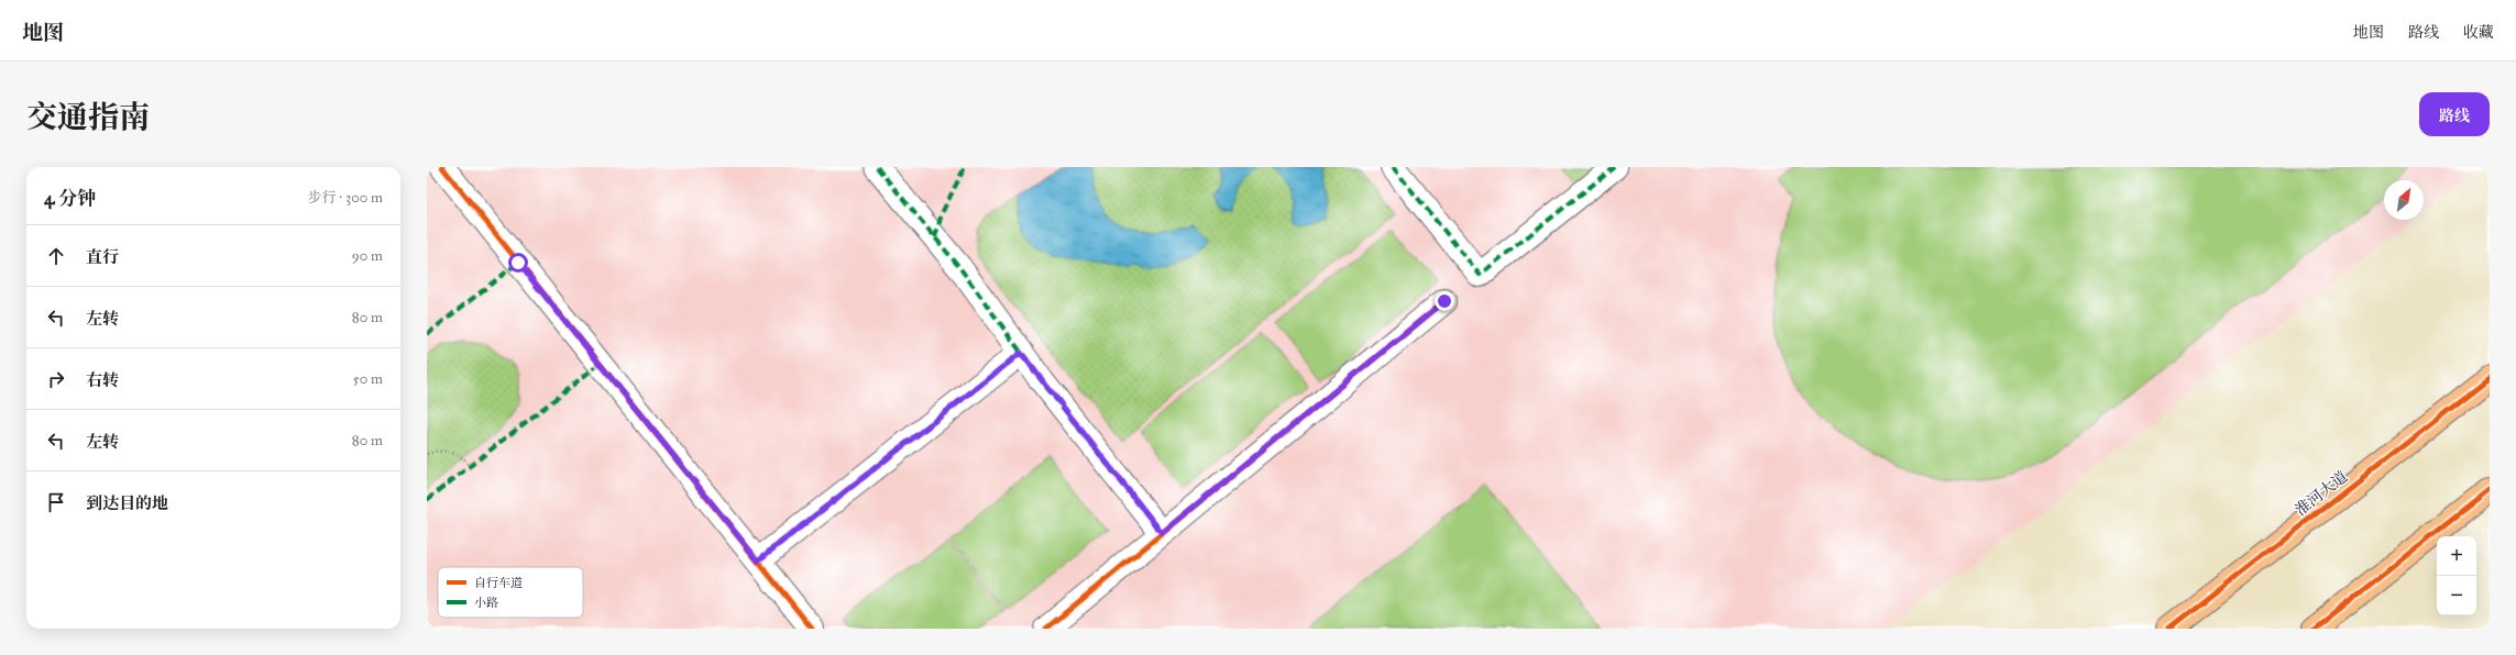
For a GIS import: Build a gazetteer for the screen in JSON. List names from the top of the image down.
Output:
{
  "streets": {
    "highway": ["淮河大道"]
  },
  "legend": ["自行车道", "小路"],
  "north": "top right",
  "page": {
    "header": "地图",
    "nav": ["地图", "路线", "收藏"],
    "title": "交通指南",
    "buttons": "路线",
    "heading": ["4 分钟", "步行 · 300 m"],
    "list": [
      ["直行", "90 m"],
      ["左转", "80 m"],
      ["右转", "50 m"],
      ["左转", "80 m"],
      "到达目的地"
    ],
    "map_buttons": ["+", "−"]
  }
}
